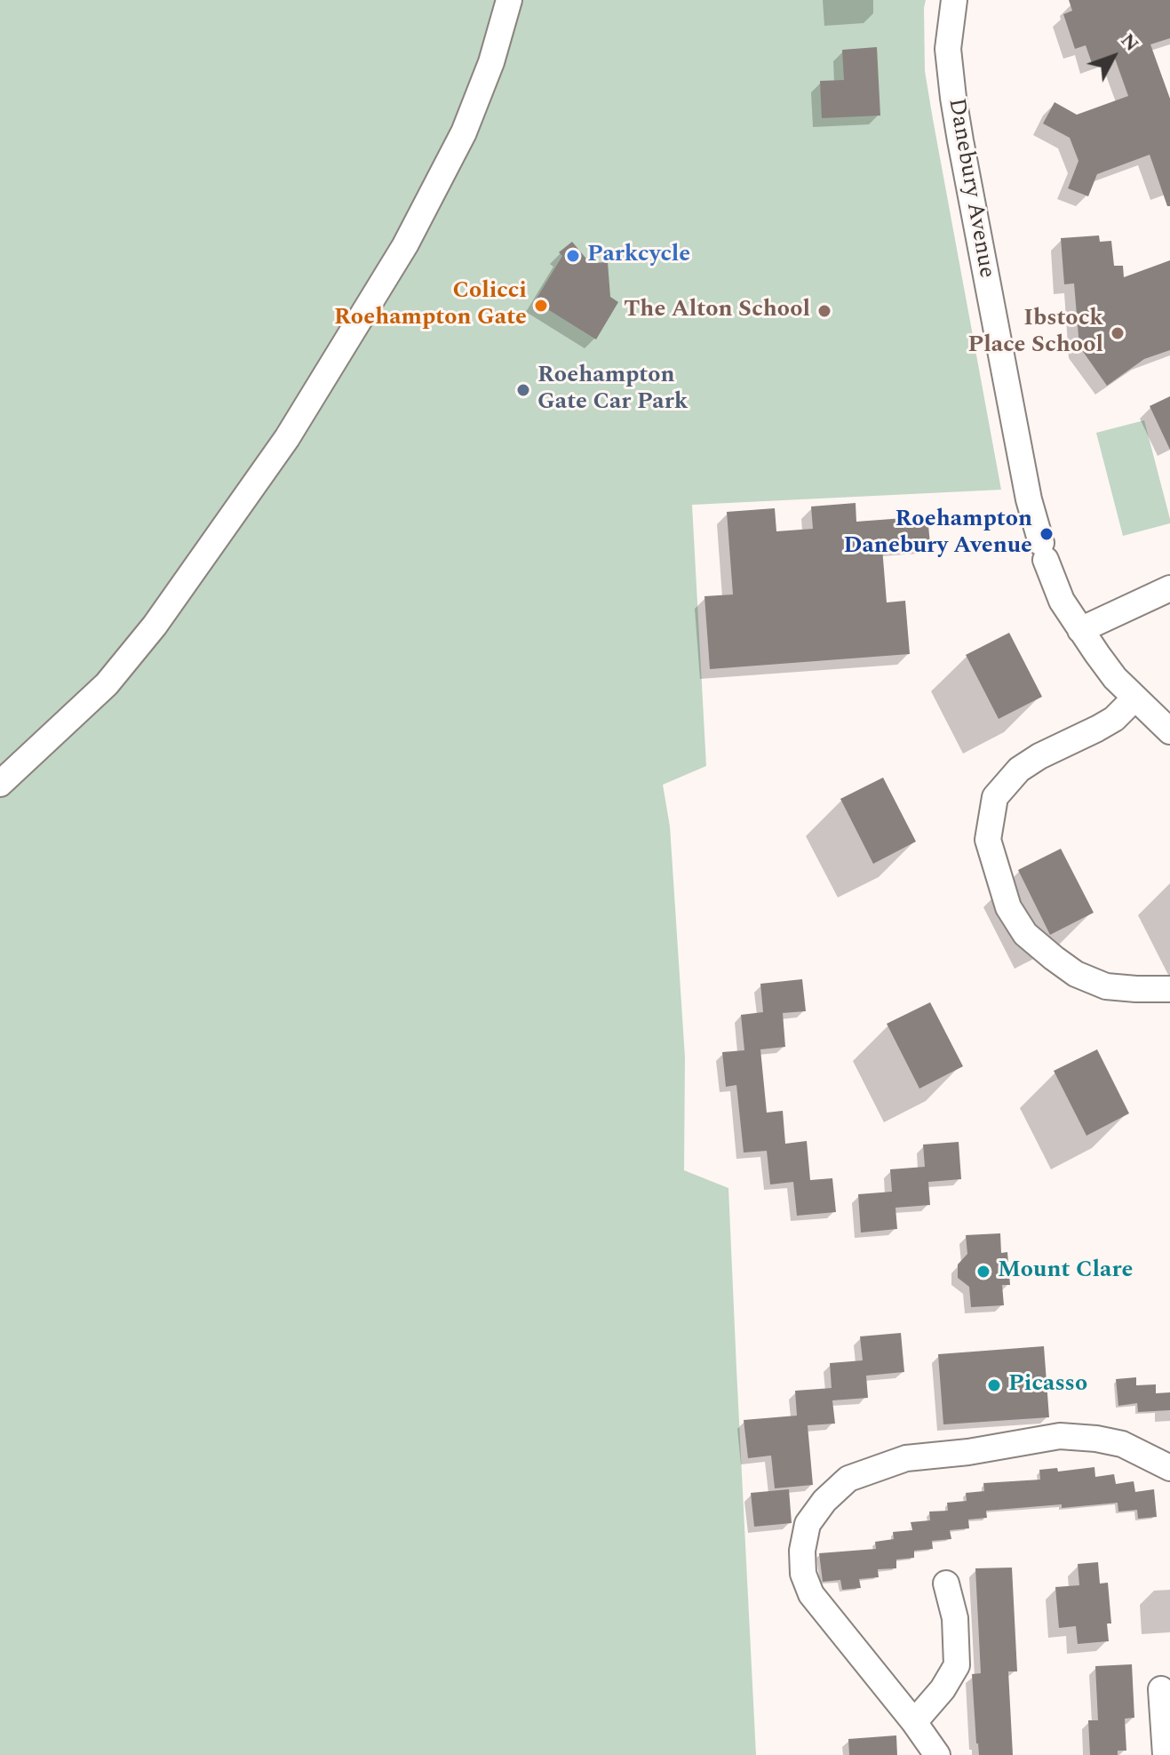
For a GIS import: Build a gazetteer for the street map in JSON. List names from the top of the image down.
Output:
{
  "streets": {
    "street": ["Danebury Avenue"]
  },
  "places": [
    "Parkcycle",
    "Colicci Roehampton Gate",
    "The Alton School",
    "Ibstock Place School",
    "Roehampton Gate Car Park",
    "Roehampton Danebury Avenue",
    "Mount Clare",
    "Picasso"
  ],
  "north": "top right"
}
